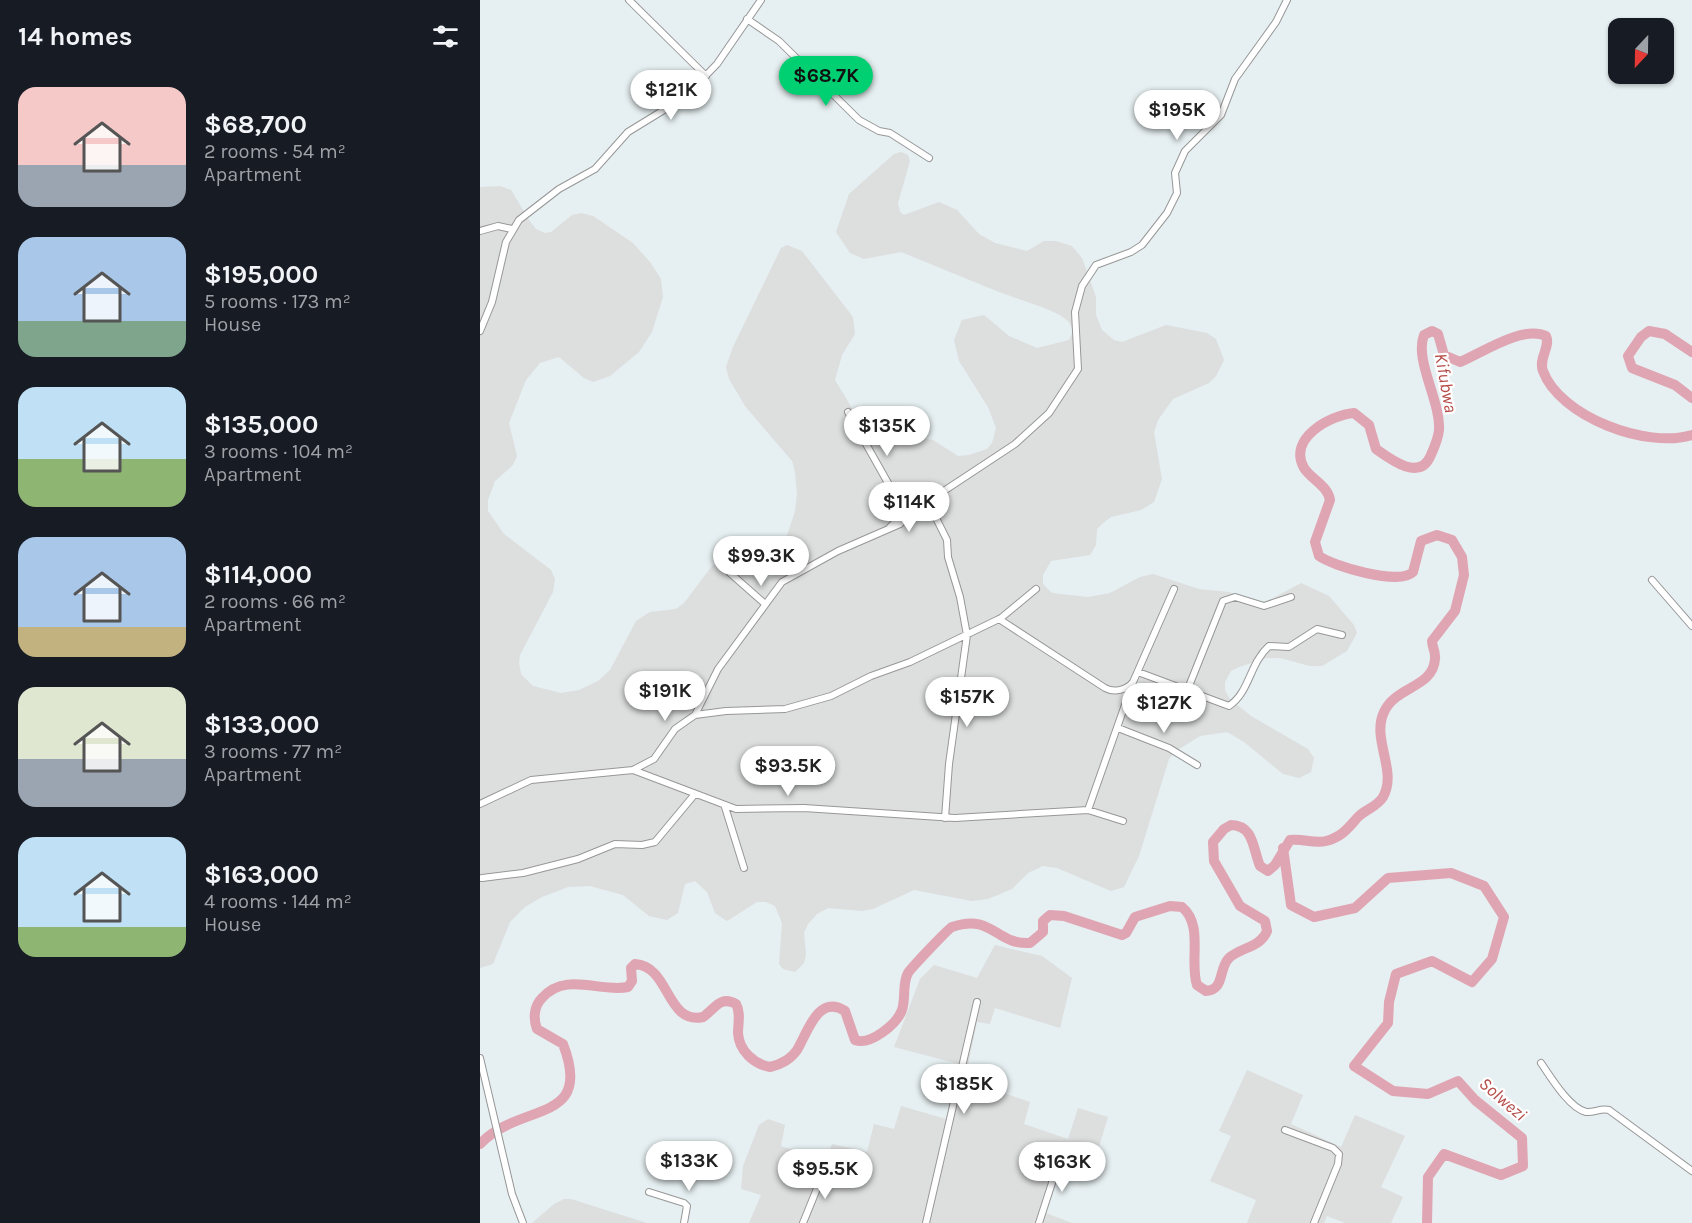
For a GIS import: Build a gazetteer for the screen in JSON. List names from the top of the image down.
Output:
{
  "water": ["Kifubwa", "Solwezi"],
  "north": "bottom",
  "page": {
    "heading": "14 homes",
    "price": [
      "$68.7K",
      "$121K",
      "$195K",
      "$135K",
      "$114K",
      "$99.3K",
      "$191K",
      "$157K",
      "$127K",
      "$93.5K",
      "$185K",
      "$133K",
      "$163K",
      "$95.5K"
    ],
    "list": [
      {
        "name": "$68,700",
        "note": "2 rooms · 54 m² · Apartment"
      },
      {
        "name": "$195,000",
        "note": "5 rooms · 173 m² · House"
      },
      {
        "name": "$135,000",
        "note": "3 rooms · 104 m² · Apartment"
      },
      {
        "name": "$114,000",
        "note": "2 rooms · 66 m² · Apartment"
      },
      {
        "name": "$133,000",
        "note": "3 rooms · 77 m² · Apartment"
      },
      {
        "name": "$163,000",
        "note": "4 rooms · 144 m² · House"
      }
    ]
  }
}
